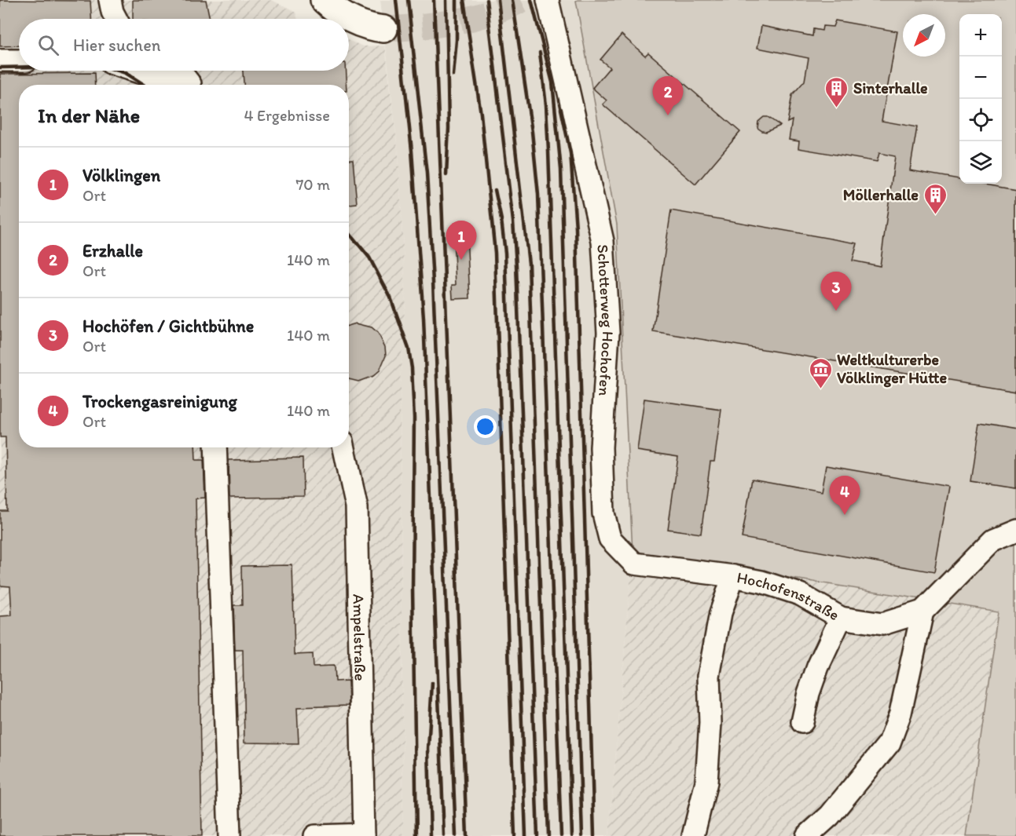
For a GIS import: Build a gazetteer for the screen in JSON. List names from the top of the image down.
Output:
{
  "streets": {
    "lane": ["Schotterweg Hochofen", "Hochofenstraße", "Ampelstraße"]
  },
  "crossings": [
    ["Schotterweg Hochofen", "Hochofenstraße"]
  ],
  "places": {
    "building": ["Sinterhalle", "Möllerhalle"],
    "museum": ["Weltkulturerbe Völklinger Hütte"]
  },
  "north": "bottom left",
  "page": {
    "map_buttons": ["+", "−"],
    "search": "Hier suchen",
    "pins": [
      "2",
      "1",
      "3",
      "4"
    ],
    "heading": ["In der Nähe", "4 Ergebnisse"],
    "list": [
      {
        "mark": "1",
        "name": "Völklingen",
        "note": "Ort",
        "value": "70 m"
      },
      {
        "mark": "2",
        "name": "Erzhalle",
        "note": "Ort",
        "value": "140 m"
      },
      {
        "mark": "3",
        "name": "Hochöfen / Gichtbühne",
        "note": "Ort",
        "value": "140 m"
      },
      {
        "mark": "4",
        "name": "Trockengasreinigung",
        "note": "Ort",
        "value": "140 m"
      }
    ]
  }
}
